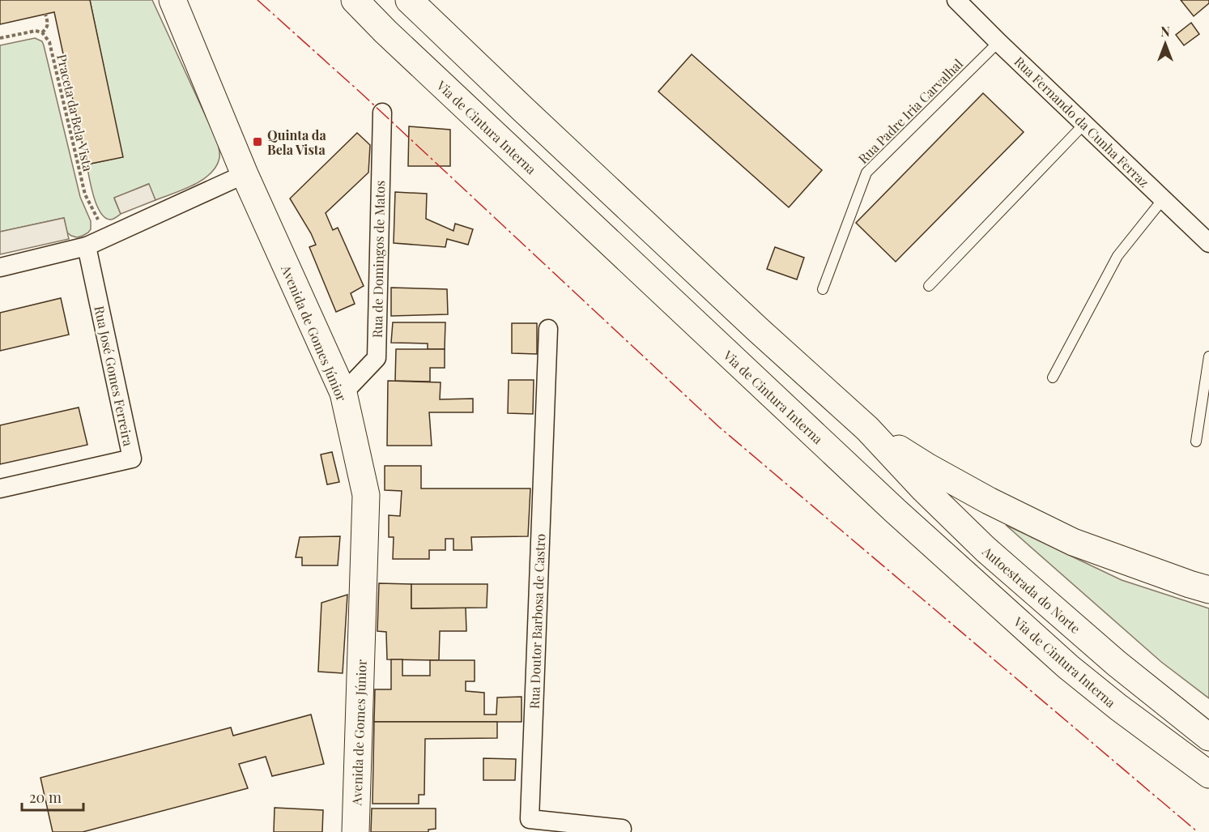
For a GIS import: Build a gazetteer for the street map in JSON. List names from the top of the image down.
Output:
{
  "streets": {
    "main road": ["Via de Cintura Interna", "Avenida de Gomes Júnior", "Autoestrada do Norte"],
    "street": [
      "Rua Fernando da Cunha Ferraz",
      "Rua de Domingos de Matos",
      "Rua José Gomes Ferreira",
      "Rua Doutor Barbosa de Castro"
    ],
    "lane": ["Rua Padre Iria Carvalhal"],
    "path": ["Praceta da Bela Vista"]
  },
  "crossings": [
    ["Rua Padre Iria Carvalhal", "Rua Fernando da Cunha Ferraz"],
    ["Rua de Domingos de Matos", "Avenida de Gomes Júnior"]
  ],
  "places": {
    "transit": ["Quinta da Bela Vista"]
  },
  "scale_bar": "20 m",
  "north": "top"
}
